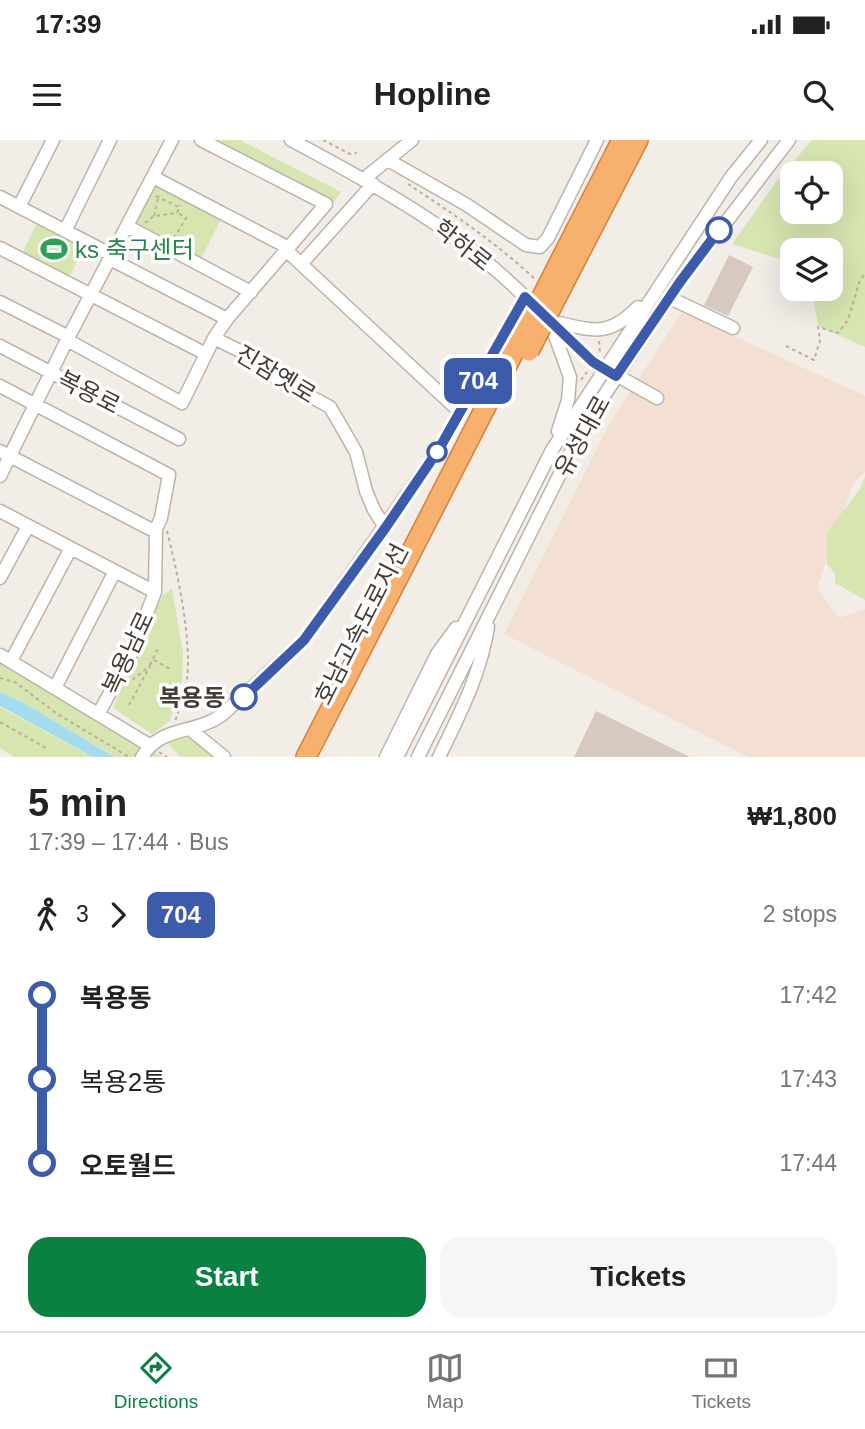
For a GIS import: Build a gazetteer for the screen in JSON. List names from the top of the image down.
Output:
{
  "streets": {
    "highway": ["호남고속도로지선"],
    "street": [
      "학하로",
      "진잠옛로",
      "복용로",
      "유성대로",
      "복용남로"
    ]
  },
  "crossings": [
    ["학하로", "유성대로"]
  ],
  "places": {
    "sports": ["ks 축구센터"],
    "other": ["복용동"]
  },
  "lines": ["bus line 704"],
  "page": {
    "status": "17:39",
    "header": "Hopline",
    "on_map": "704",
    "heading": ["5 min", "17:39 – 17:44 · Bus", "₩1,800"],
    "legs": ["3", "704", "2 stops"],
    "list": [
      {
        "name": "복용동",
        "value": "17:42"
      },
      {
        "name": "복용2통",
        "value": "17:43"
      },
      {
        "name": "오토월드",
        "value": "17:44"
      }
    ],
    "buttons": ["Start", "Tickets"],
    "tabs": ["Directions", "Map", "Tickets"]
  }
}
